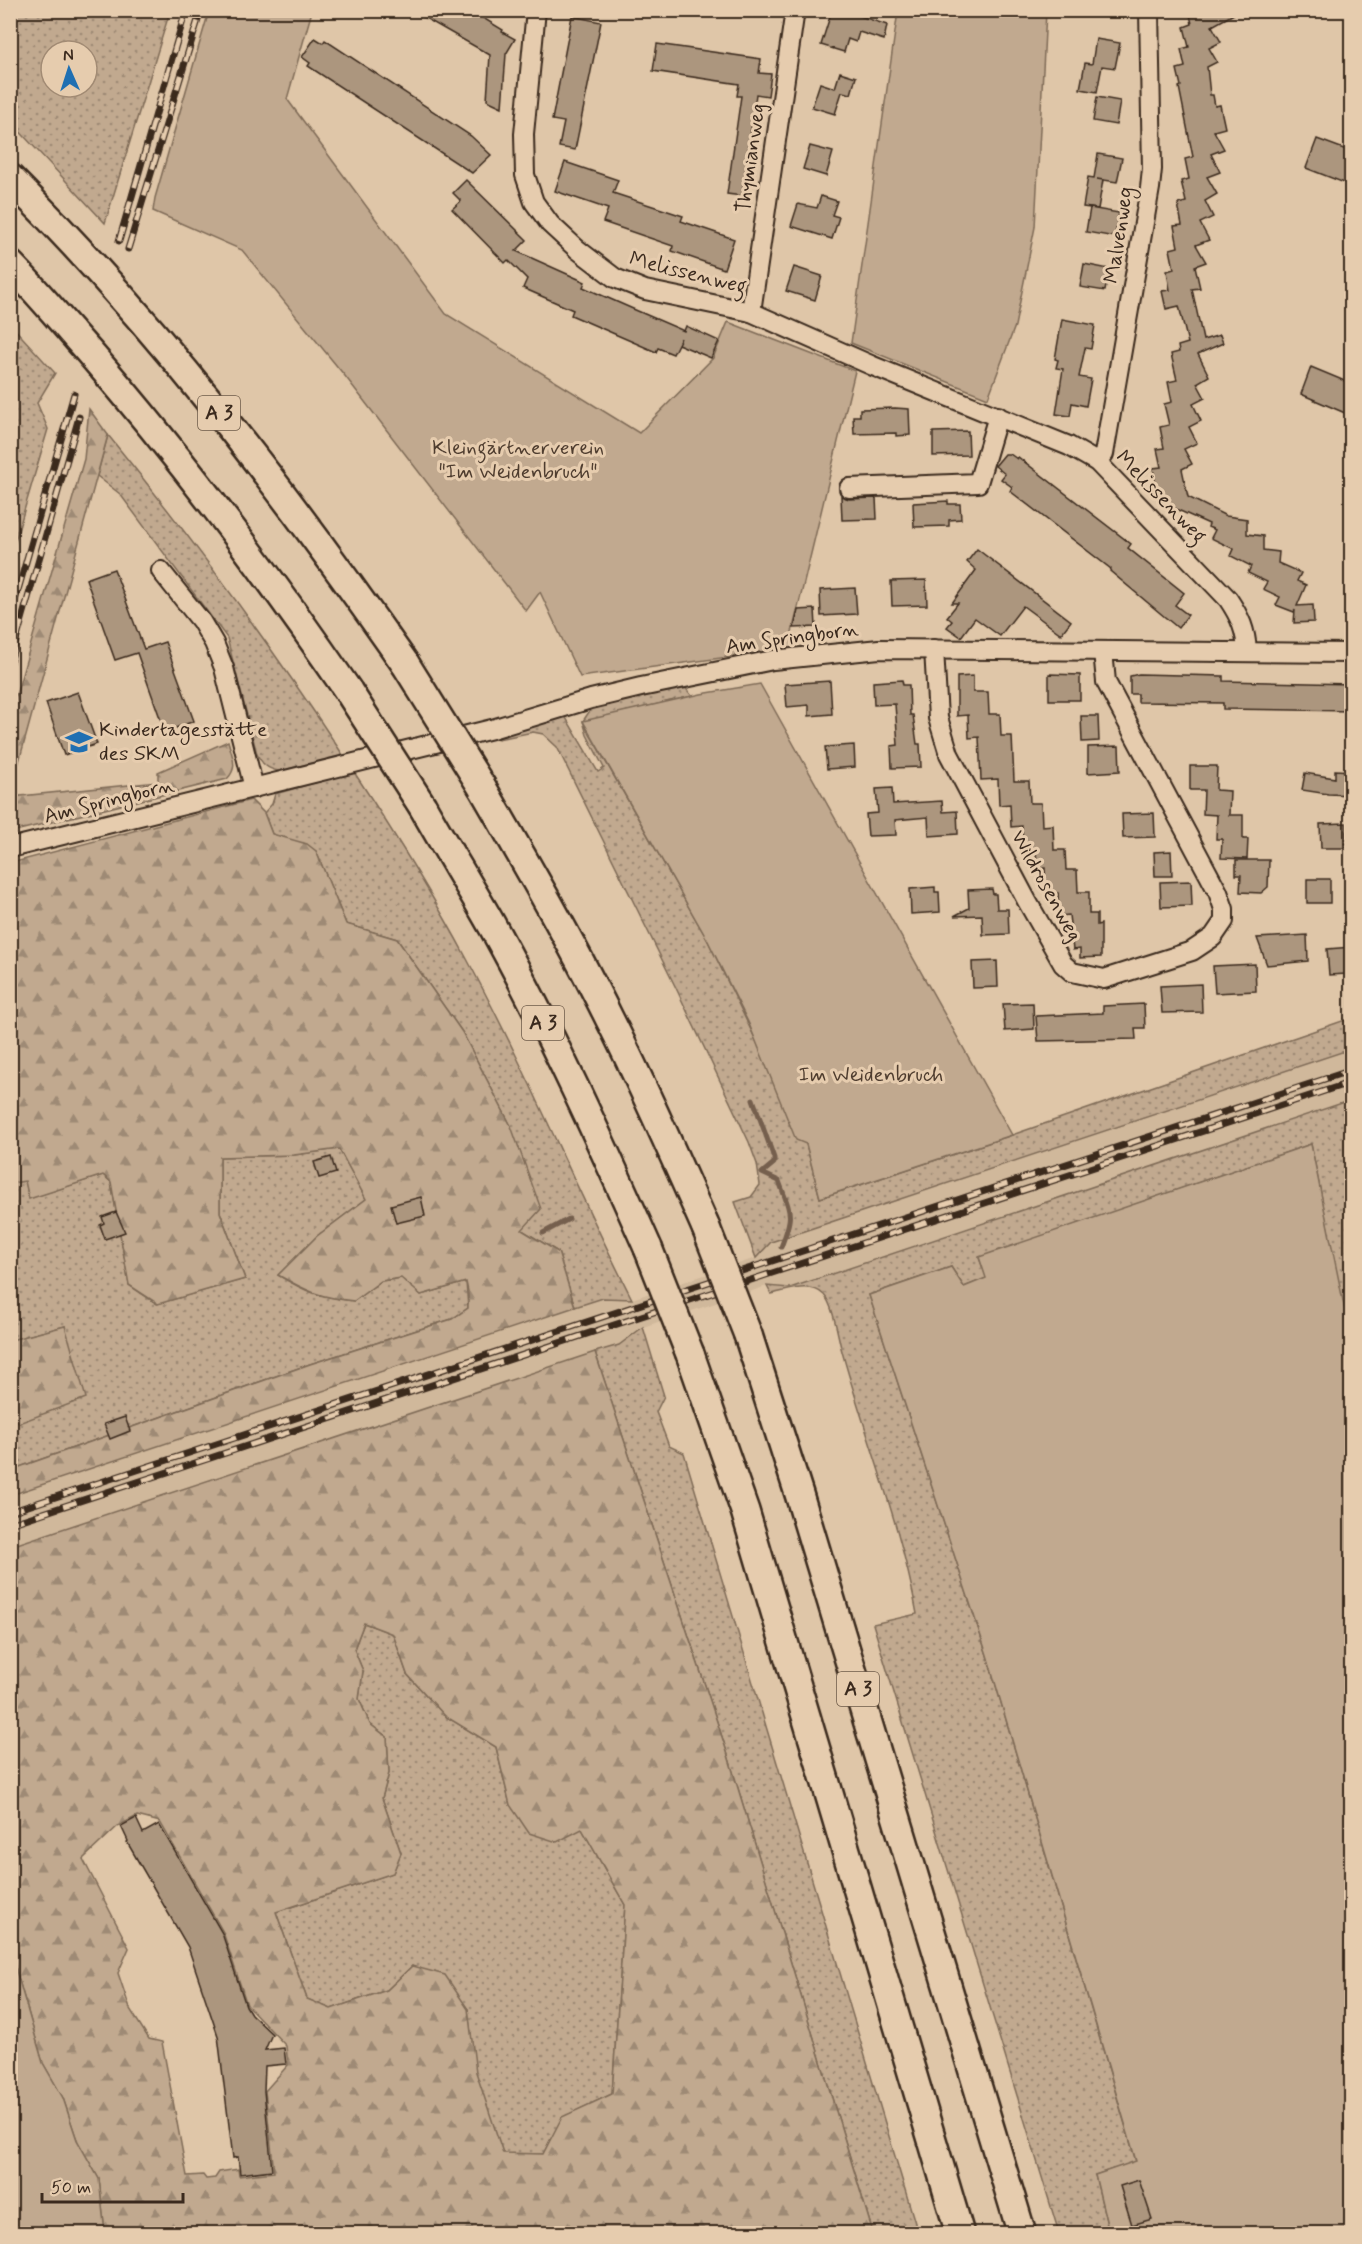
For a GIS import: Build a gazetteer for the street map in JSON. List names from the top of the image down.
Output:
{
  "streets": {
    "highway": ["A 3"],
    "street": [
      "Thymianweg",
      "Malvenweg",
      "Melissenweg",
      "Am Springborn",
      "Wildrosenweg"
    ]
  },
  "crossings": [
    ["Thymianweg", "Melissenweg"],
    ["Malvenweg", "Melissenweg"],
    ["Melissenweg", "Am Springborn"],
    ["Am Springborn", "Wildrosenweg"]
  ],
  "parks": ["Kleingärtnerverein \"Im Weidenbruch\"", "Im Weidenbruch"],
  "places": {
    "school or university": ["Kindertagesstätte des SKM"]
  },
  "scale_bar": "50 m",
  "north": "top"
}
